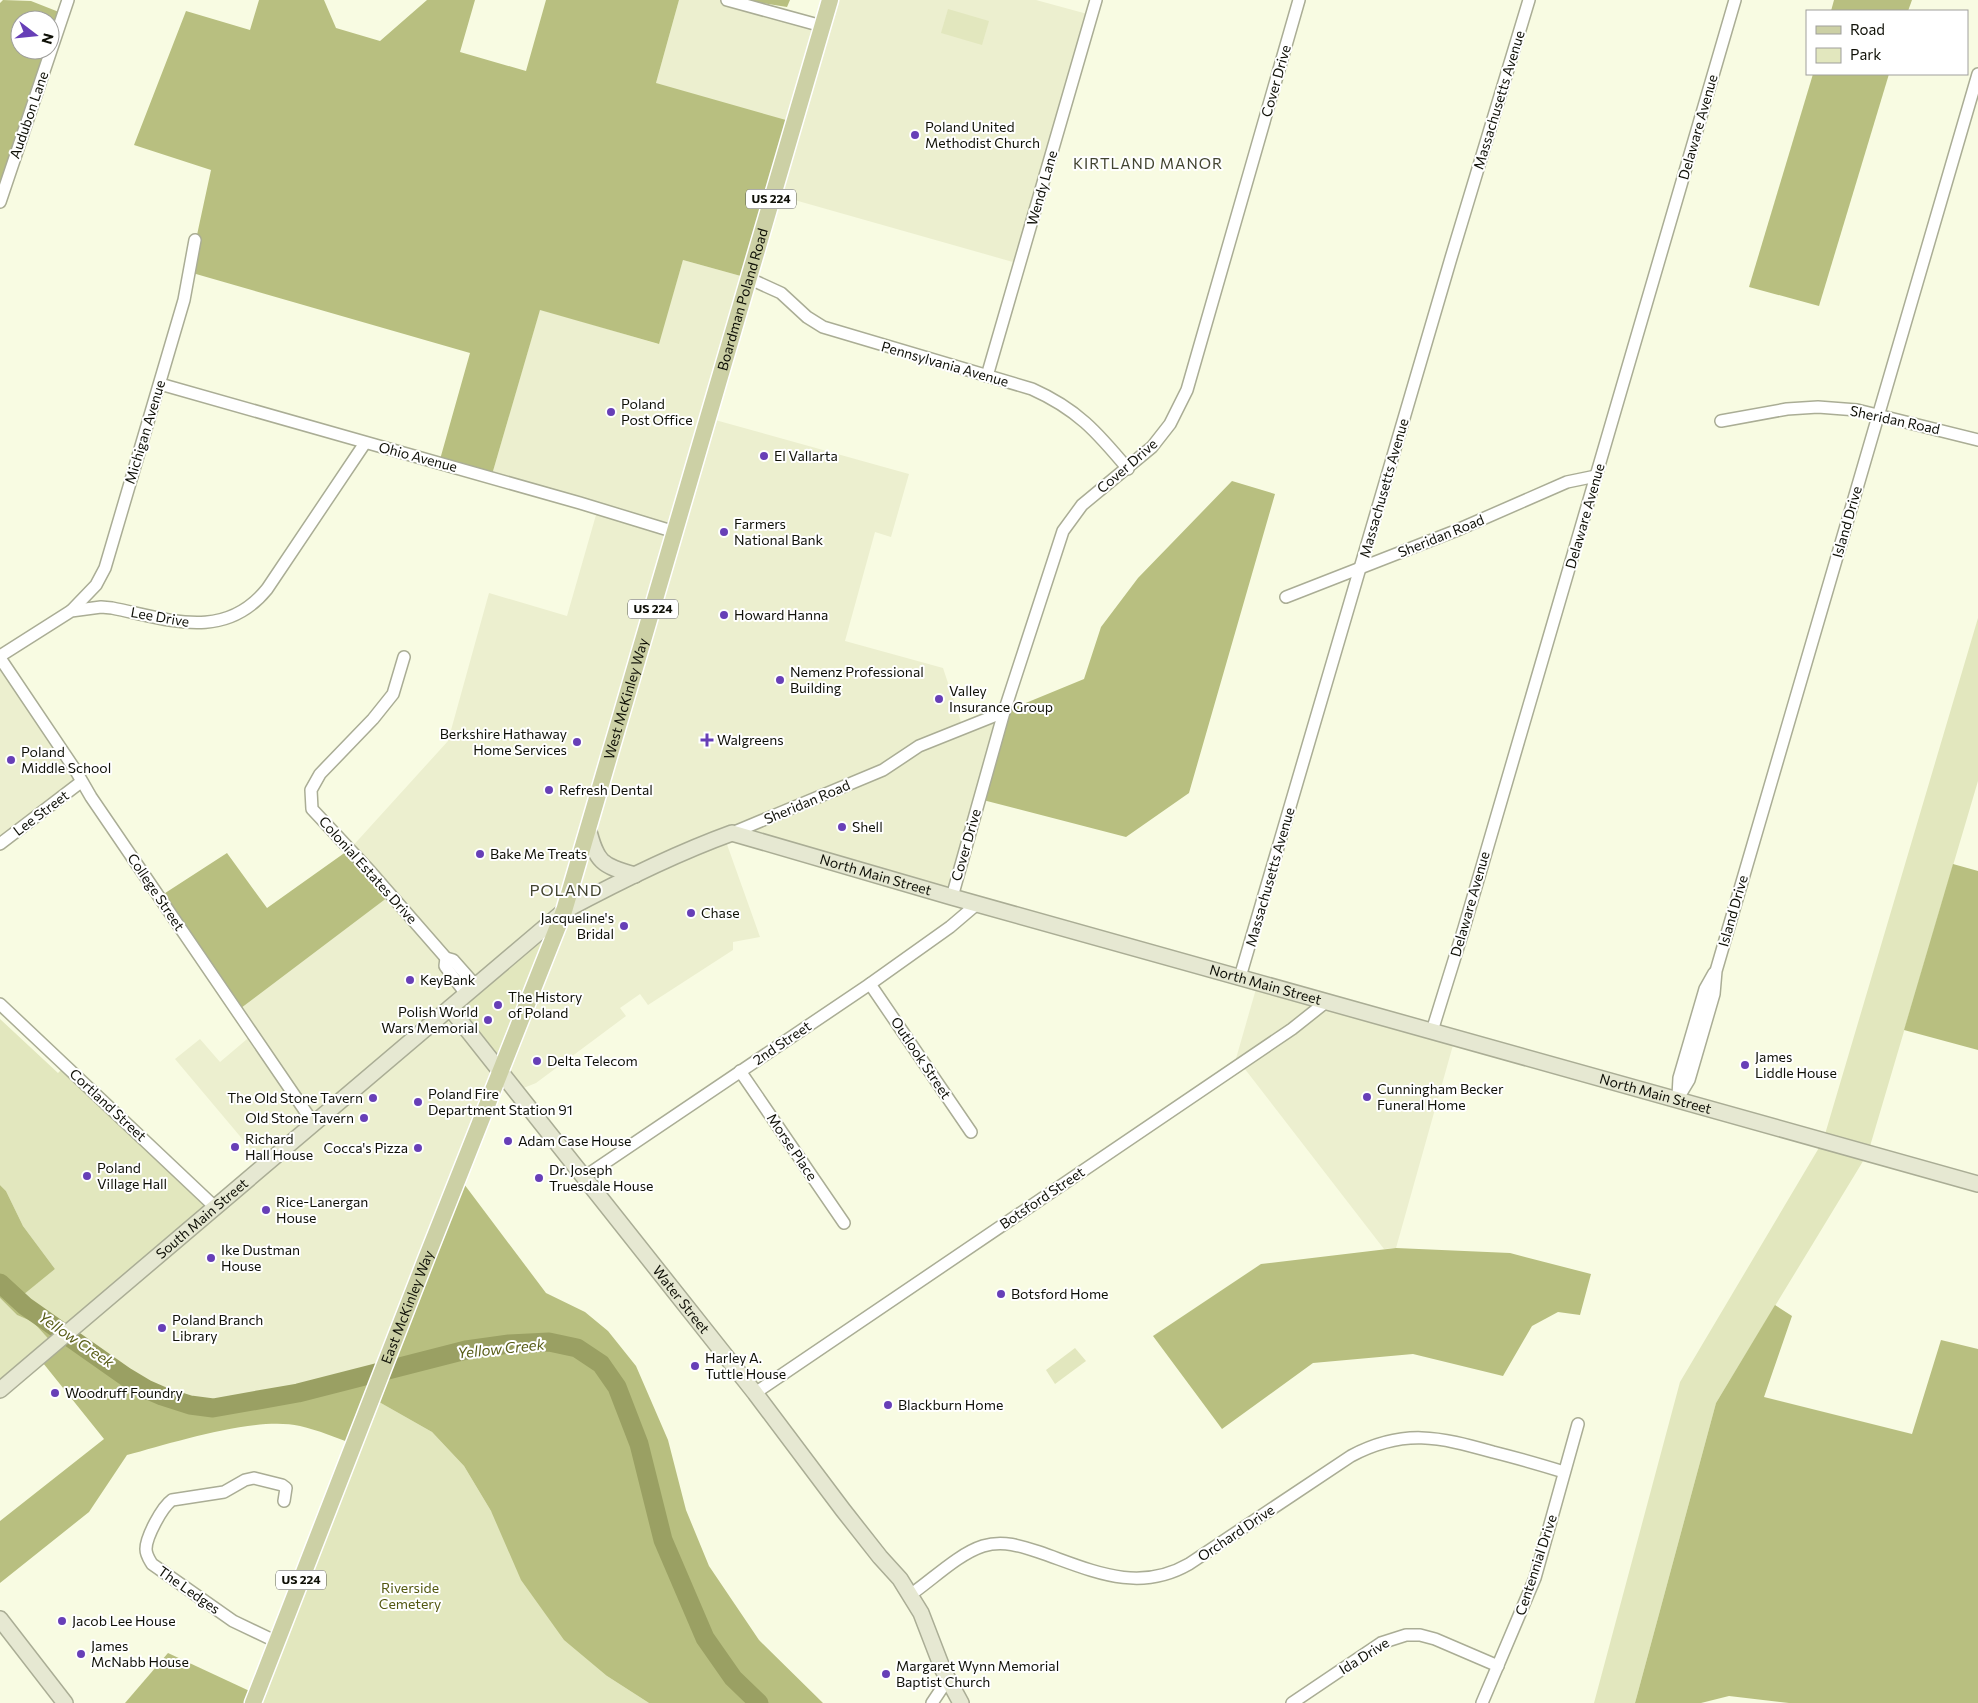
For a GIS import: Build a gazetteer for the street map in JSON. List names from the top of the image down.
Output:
{
  "streets": {
    "main road": [
      "US 224",
      "Boardman Poland Road",
      "West McKinley Way",
      "North Main Street",
      "South Main Street",
      "Water Street",
      "East McKinley Way"
    ],
    "street": [
      "Cover Drive",
      "Massachusetts Avenue",
      "Audubon Lane",
      "Delaware Avenue",
      "Wendy Lane",
      "Pennsylvania Avenue",
      "Sheridan Road",
      "Michigan Avenue",
      "Ohio Avenue",
      "Island Drive",
      "Lee Drive",
      "Lee Street",
      "Colonial Estates Drive",
      "College Street",
      "2nd Street",
      "Outlook Street",
      "Cortland Street",
      "Morse Place",
      "Botsford Street",
      "Orchard Drive",
      "Centennial Drive",
      "The Ledges",
      "Ida Drive"
    ]
  },
  "crossings": [
    ["Cover Drive", "Pennsylvania Avenue"],
    ["Cover Drive", "Sheridan Road"],
    ["Cover Drive", "North Main Street"],
    ["Massachusetts Avenue", "Sheridan Road"],
    ["Massachusetts Avenue", "North Main Street"],
    ["Delaware Avenue", "Sheridan Road"],
    ["Delaware Avenue", "North Main Street"],
    ["Wendy Lane", "Pennsylvania Avenue"],
    ["Boardman Poland Road", "Pennsylvania Avenue"],
    ["Boardman Poland Road", "West McKinley Way"],
    ["Sheridan Road", "Island Drive"],
    ["Sheridan Road", "North Main Street"],
    ["Michigan Avenue", "Ohio Avenue"],
    ["Michigan Avenue", "Lee Drive"],
    ["Ohio Avenue", "Lee Drive"],
    ["Ohio Avenue", "West McKinley Way"],
    ["Island Drive", "North Main Street"],
    ["Lee Drive", "College Street"],
    ["West McKinley Way", "South Main Street"],
    ["West McKinley Way", "East McKinley Way"],
    ["Lee Street", "College Street"],
    ["Colonial Estates Drive", "South Main Street"],
    ["North Main Street", "2nd Street"],
    ["North Main Street", "Botsford Street"],
    ["College Street", "South Main Street"],
    ["2nd Street", "Outlook Street"],
    ["2nd Street", "Morse Place"],
    ["2nd Street", "Water Street"],
    ["Cortland Street", "South Main Street"],
    ["Botsford Street", "Water Street"],
    ["South Main Street", "Water Street"],
    ["South Main Street", "East McKinley Way"],
    ["Water Street", "East McKinley Way"],
    ["Water Street", "Orchard Drive"],
    ["East McKinley Way", "The Ledges"],
    ["Orchard Drive", "Centennial Drive"],
    ["Centennial Drive", "Ida Drive"]
  ],
  "districts": ["KIRTLAND MANOR", "POLAND"],
  "water": ["Yellow Creek"],
  "parks": ["Riverside Cemetery"],
  "places": {
    "other": [
      "Poland United Methodist Church",
      "Poland Post Office",
      "El Vallarta",
      "Farmers National Bank",
      "Howard Hanna",
      "Nemenz Professional Building",
      "Valley Insurance Group",
      "Berkshire Hathaway Home Services",
      "Poland Middle School",
      "Refresh Dental",
      "Shell",
      "Bake Me Treats",
      "Chase",
      "Jacqueline's Bridal",
      "KeyBank",
      "The History of Poland",
      "Polish World Wars Memorial",
      "Delta Telecom",
      "James Liddle House",
      "Cunningham Becker Funeral Home",
      "The Old Stone Tavern",
      "Poland Fire Department Station 91",
      "Old Stone Tavern",
      "Adam Case House",
      "Richard Hall House",
      "Cocca's Pizza",
      "Poland Village Hall",
      "Dr. Joseph Truesdale House",
      "Rice-Lanergan House",
      "Ike Dustman House",
      "Botsford Home",
      "Poland Branch Library",
      "Harley A. Tuttle House",
      "Woodruff Foundry",
      "Blackburn Home",
      "Jacob Lee House",
      "James McNabb House",
      "Margaret Wynn Memorial Baptist Church"
    ],
    "health": ["Walgreens"]
  },
  "legend": ["Road", "Park"],
  "north": "right"
}
